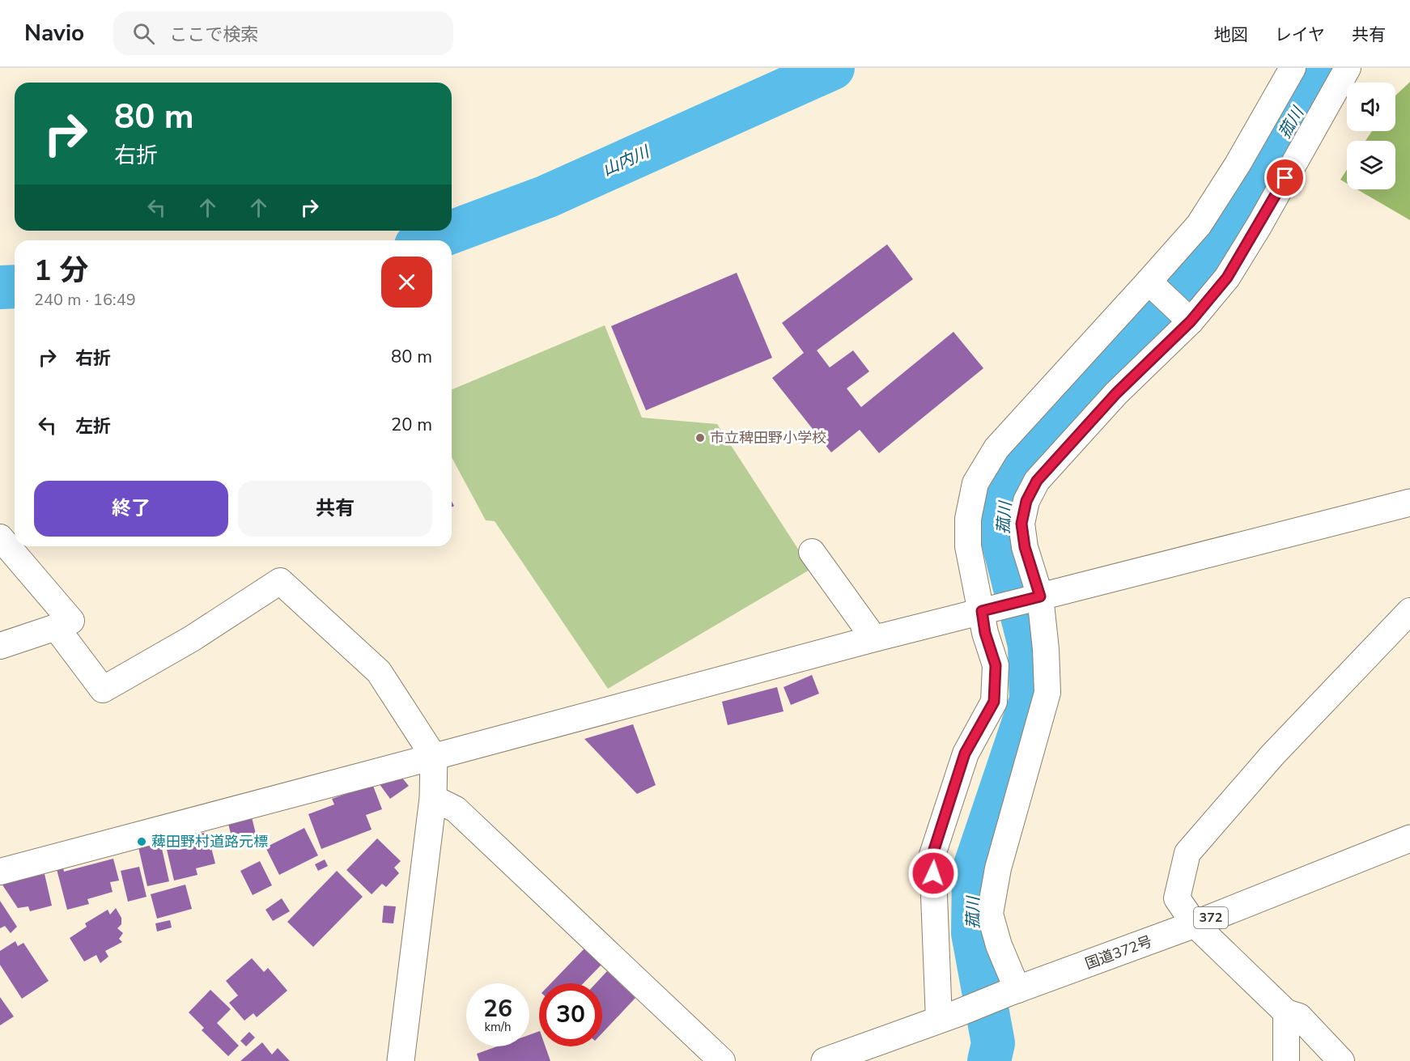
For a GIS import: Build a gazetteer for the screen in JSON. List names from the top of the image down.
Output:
{
  "streets": {
    "main road": ["372", "国道372号"]
  },
  "water": ["菰川", "山内川"],
  "places": ["市立稗田野小学校", "薭田野村道路元標"],
  "page": {
    "header": "Navio",
    "search": "ここで検索",
    "nav": ["地図", "レイヤ", "共有"],
    "turn": ["80 m", "右折"],
    "heading": ["1 分", "240 m · 16:49"],
    "list": [
      {
        "name": "右折",
        "value": "80 m"
      },
      {
        "name": "左折",
        "value": "20 m"
      }
    ],
    "buttons": ["終了", "共有"],
    "speed": "26 km/h",
    "limit": "30"
  }
}
